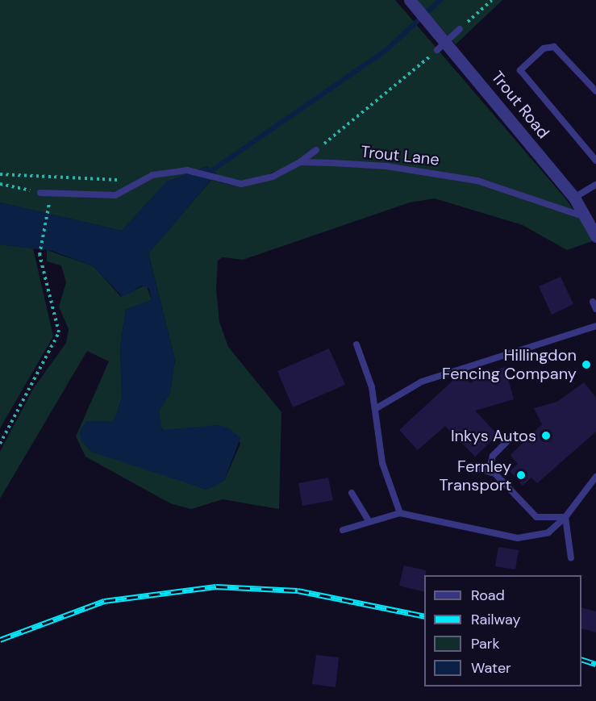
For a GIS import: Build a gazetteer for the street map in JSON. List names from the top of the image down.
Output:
{
  "streets": {
    "street": ["Trout Road"],
    "lane": ["Trout Lane"]
  },
  "crossings": [
    ["Trout Road", "Trout Lane"]
  ],
  "places": ["Hillingdon Fencing Company", "Inkys Autos", "Fernley Transport"],
  "legend": [
    "Road",
    "Railway",
    "Park",
    "Water"
  ]
}
